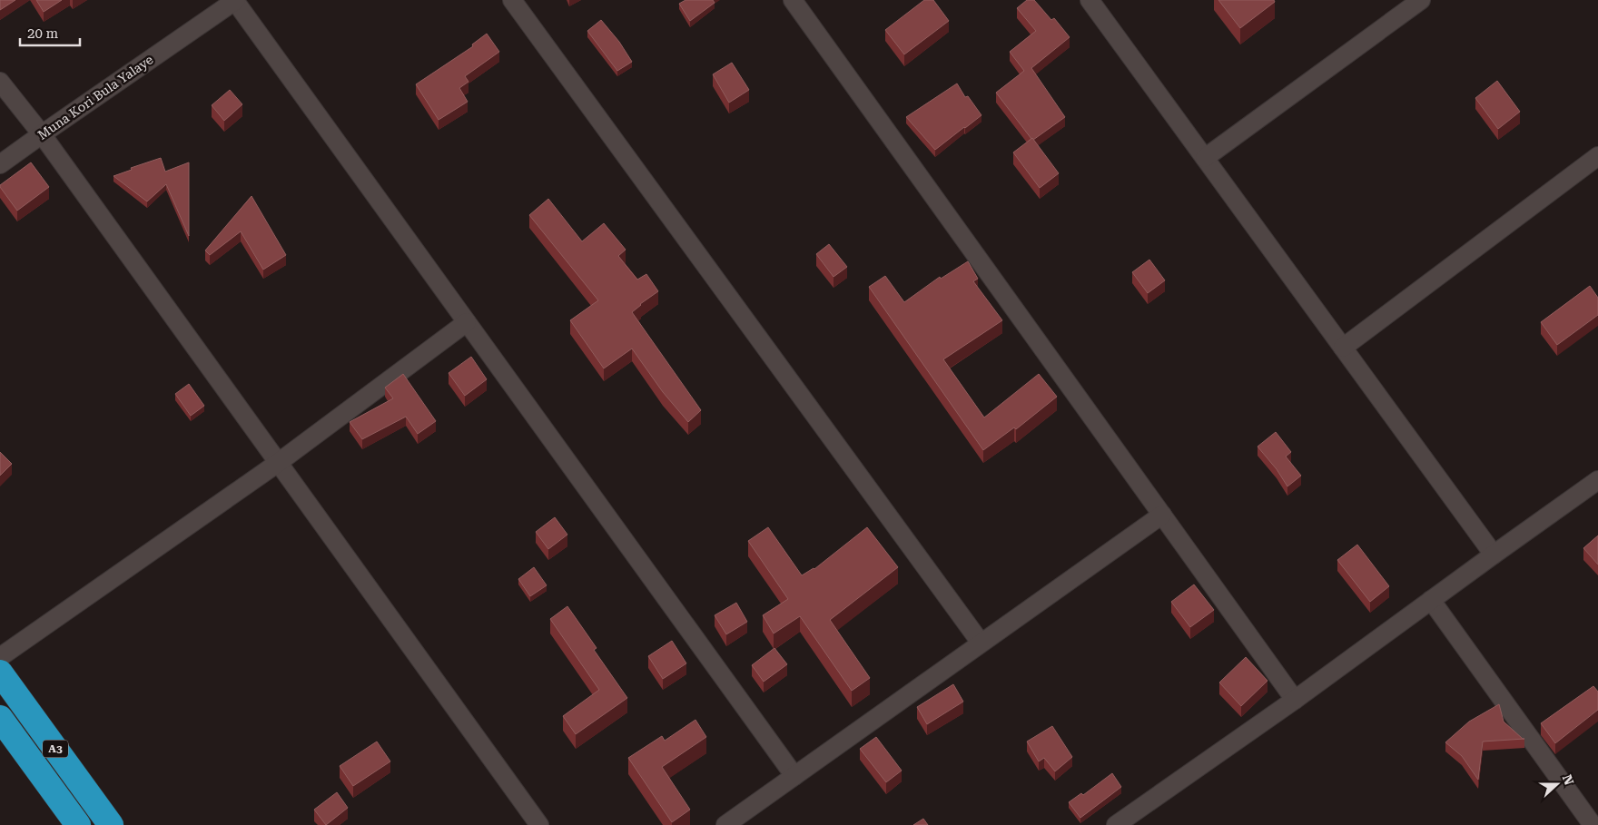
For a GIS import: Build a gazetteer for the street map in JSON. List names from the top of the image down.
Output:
{
  "streets": {
    "highway": ["A3"],
    "street": ["Muna Kori Bula Yalaye"]
  },
  "scale_bar": "20 m",
  "north": "right"
}
